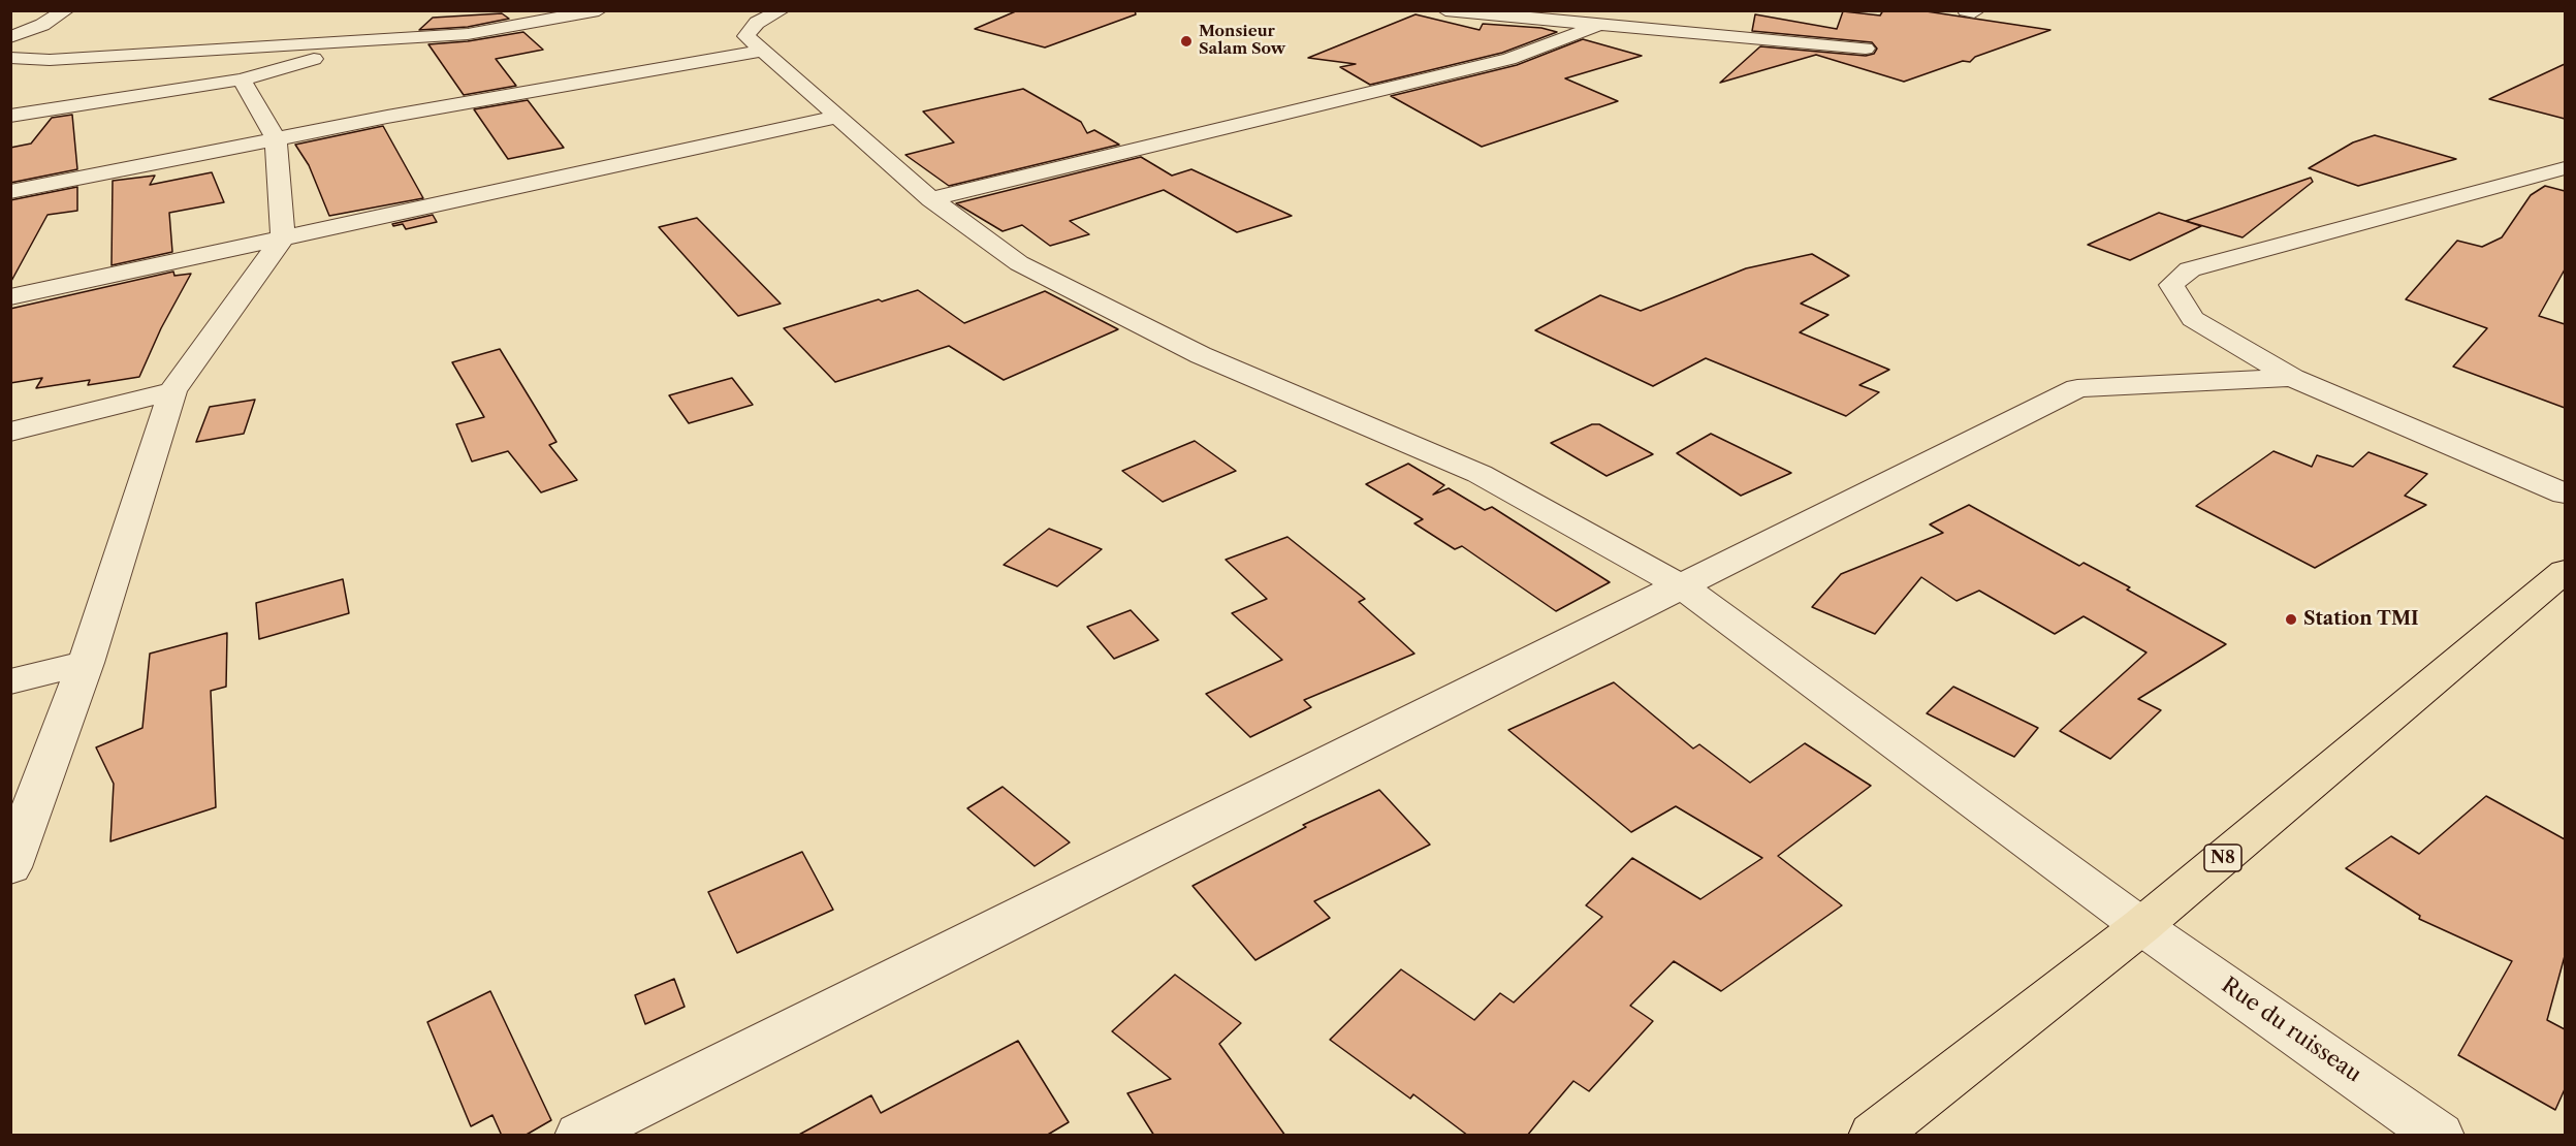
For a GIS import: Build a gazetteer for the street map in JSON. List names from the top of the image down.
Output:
{
  "streets": {
    "main road": ["N8"],
    "street": ["Rue du ruisseau"]
  },
  "crossings": [
    ["N8", "Rue du ruisseau"]
  ],
  "places": ["Monsieur Salam Sow", "Station TMI"]
}
